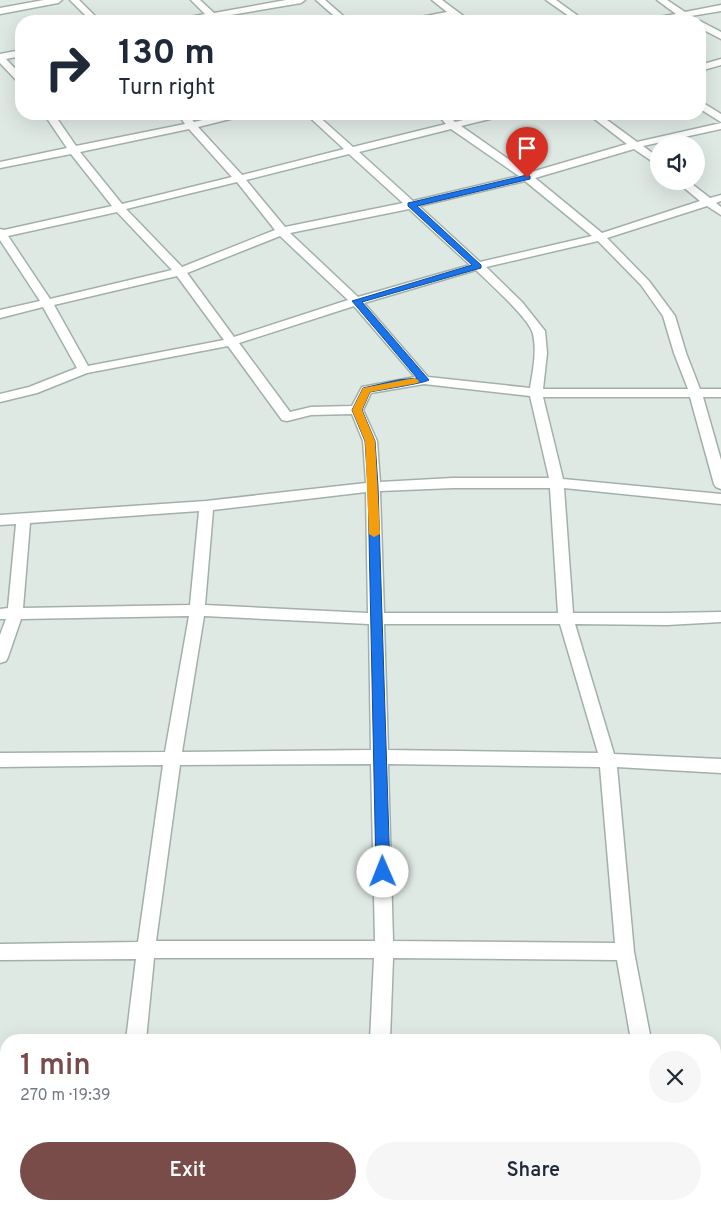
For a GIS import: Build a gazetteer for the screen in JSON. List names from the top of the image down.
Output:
{
  "page": {
    "turn": ["130 m", "Turn right"],
    "heading": ["1 min", "270 m · 19:39"],
    "buttons": ["Exit", "Share"]
  }
}
